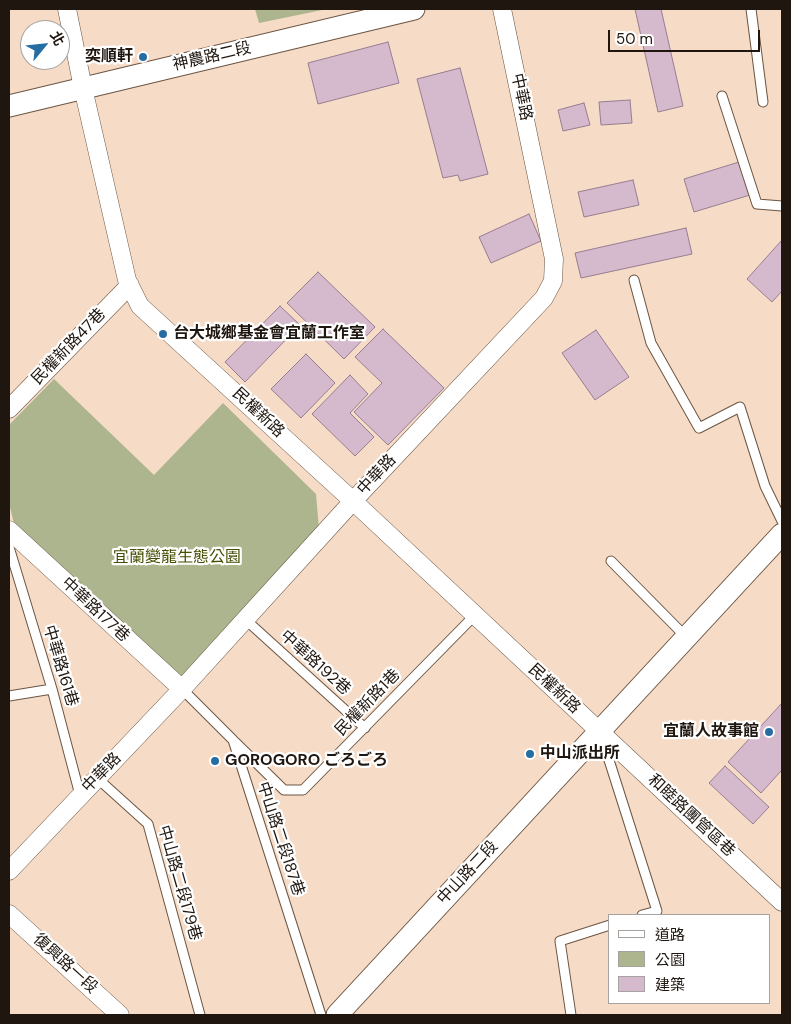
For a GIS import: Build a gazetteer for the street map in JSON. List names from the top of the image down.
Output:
{
  "streets": {
    "street": [
      "神農路二段",
      "中華路",
      "民權新路47巷",
      "民權新路",
      "中華路177巷",
      "和睦路團管區巷",
      "中山路二段",
      "復興路一段"
    ],
    "lane": [
      "中華路192巷",
      "中華路161巷",
      "民權新路1巷",
      "中山路二段187巷",
      "中山路二段179巷"
    ]
  },
  "crossings": [
    ["神農路二段", "民權新路"],
    ["中華路", "民權新路"],
    ["中華路", "中華路177巷"],
    ["中華路", "中華路192巷"],
    ["中華路", "中華路161巷"],
    ["中華路", "中山路二段187巷"],
    ["中華路", "中山路二段179巷"],
    ["民權新路47巷", "民權新路"],
    ["民權新路", "民權新路1巷"],
    ["民權新路", "和睦路團管區巷"],
    ["民權新路", "中山路二段"],
    ["中華路177巷", "中山路二段187巷"],
    ["中華路192巷", "民權新路1巷"],
    ["民權新路1巷", "中山路二段187巷"],
    ["和睦路團管區巷", "中山路二段"]
  ],
  "parks": ["宜蘭變龍生態公園"],
  "places": [
    "奕順軒",
    "台大城鄉基金會宜蘭工作室",
    "宜蘭人故事館",
    "中山派出所",
    "GOROGORO ごろごろ"
  ],
  "legend": ["道路", "公園", "建築"],
  "scale_bar": "50 m",
  "north": "top right"
}
